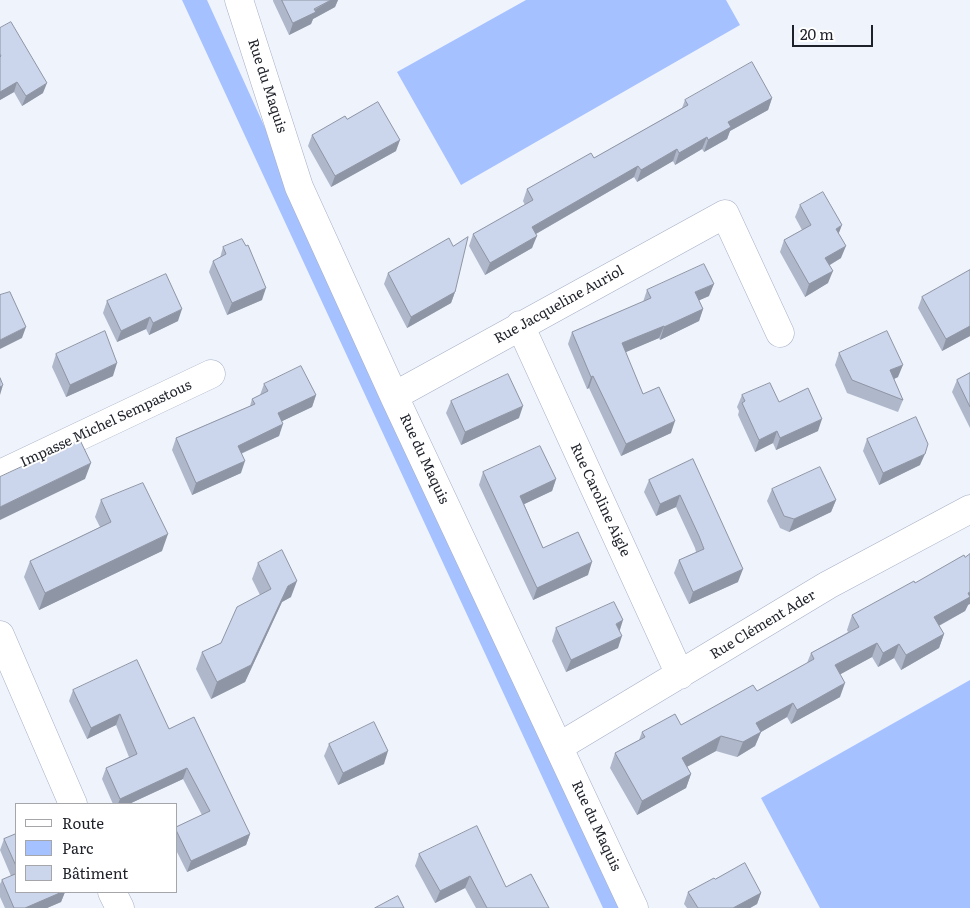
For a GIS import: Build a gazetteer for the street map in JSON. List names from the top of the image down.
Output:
{
  "streets": {
    "street": [
      "Rue du Maquis",
      "Rue Jacqueline Auriol",
      "Impasse Michel Sempastous",
      "Rue Caroline Aigle",
      "Rue Clément Ader"
    ]
  },
  "crossings": [
    ["Rue du Maquis", "Rue Jacqueline Auriol"],
    ["Rue du Maquis", "Rue Clément Ader"],
    ["Rue Jacqueline Auriol", "Rue Caroline Aigle"],
    ["Rue Caroline Aigle", "Rue Clément Ader"]
  ],
  "legend": ["Route", "Parc", "Bâtiment"],
  "scale_bar": "20 m"
}
